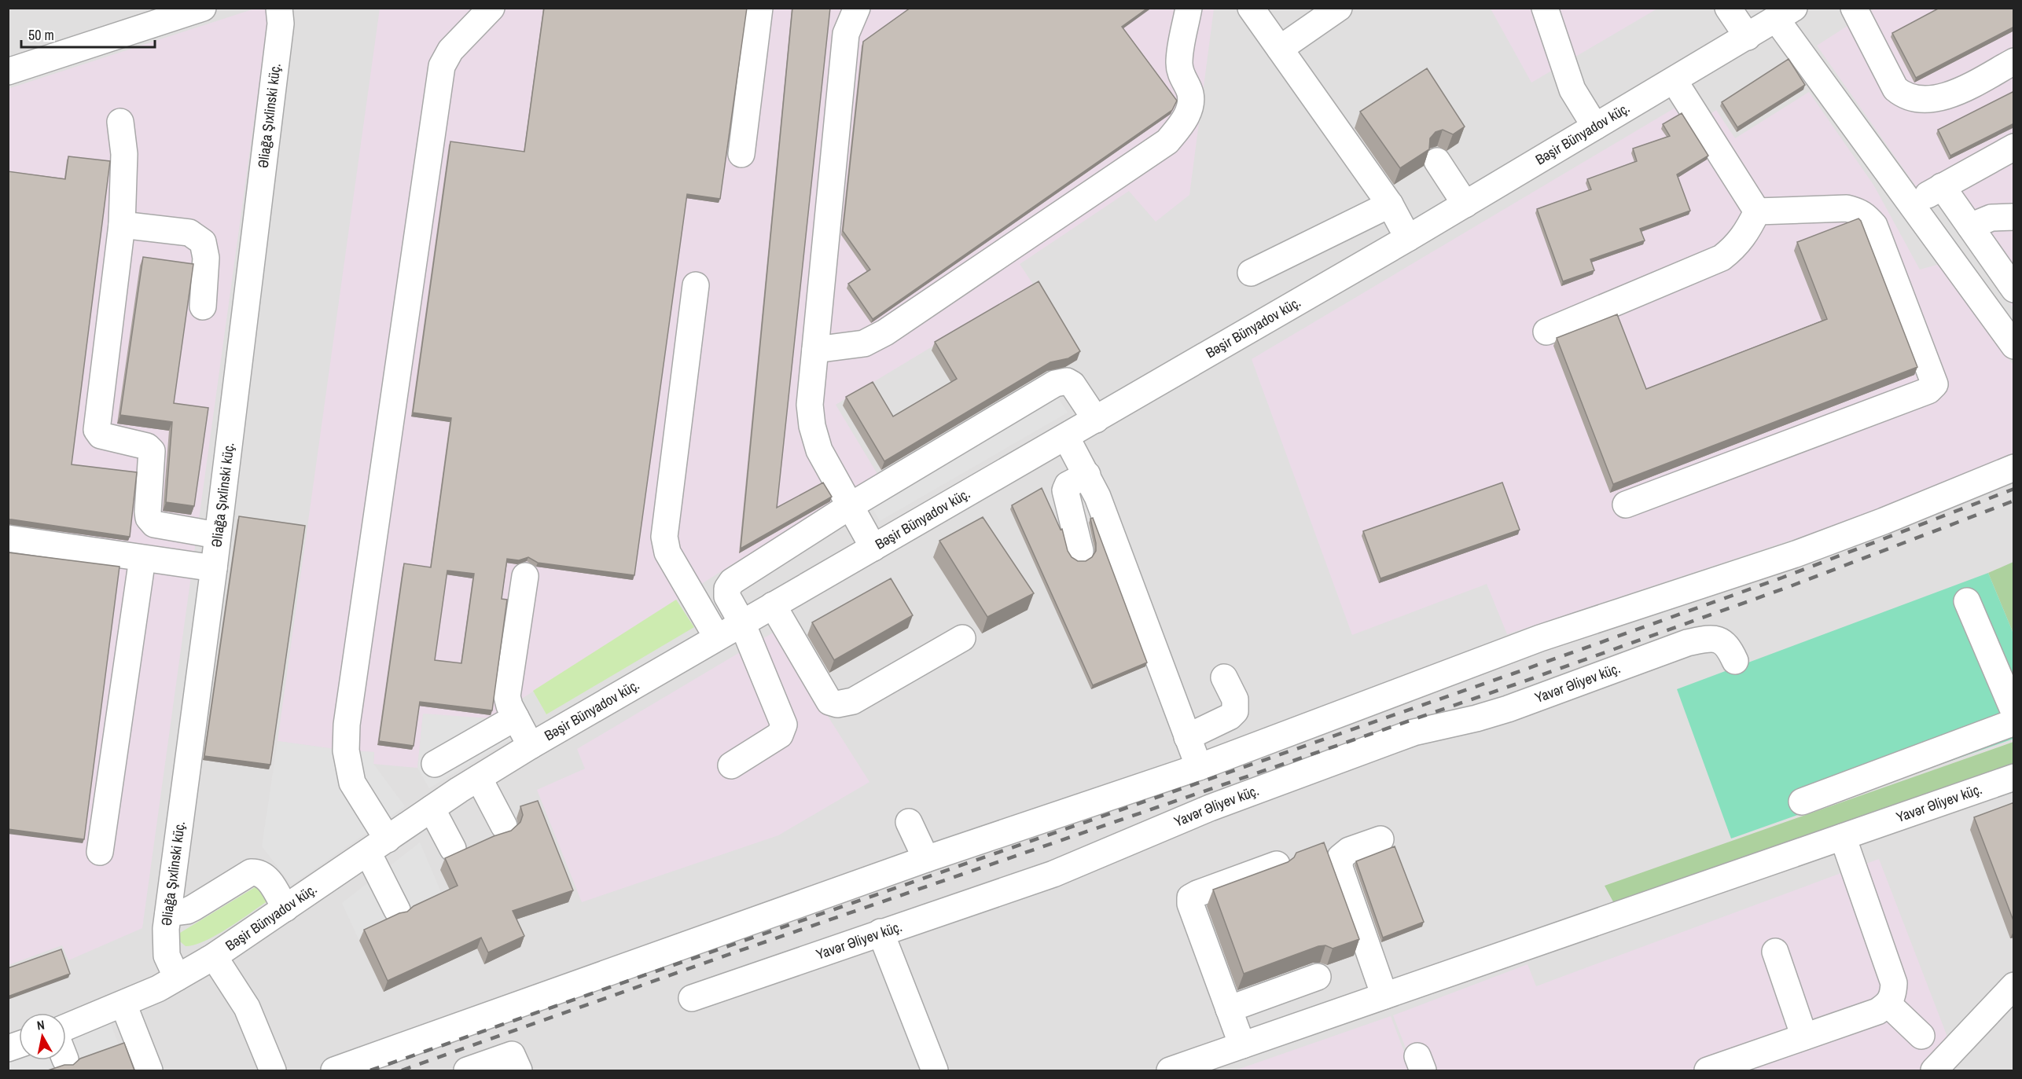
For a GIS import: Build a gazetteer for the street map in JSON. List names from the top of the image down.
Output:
{
  "streets": {
    "street": ["Əliağa Şıxlinski küç.", "Bəşir Bünyadov küç.", "Yavər Əliyev küç."]
  },
  "crossings": [
    ["Əliağa Şıxlinski küç.", "Bəşir Bünyadov küç."]
  ],
  "scale_bar": "50 m",
  "north": "top"
}
